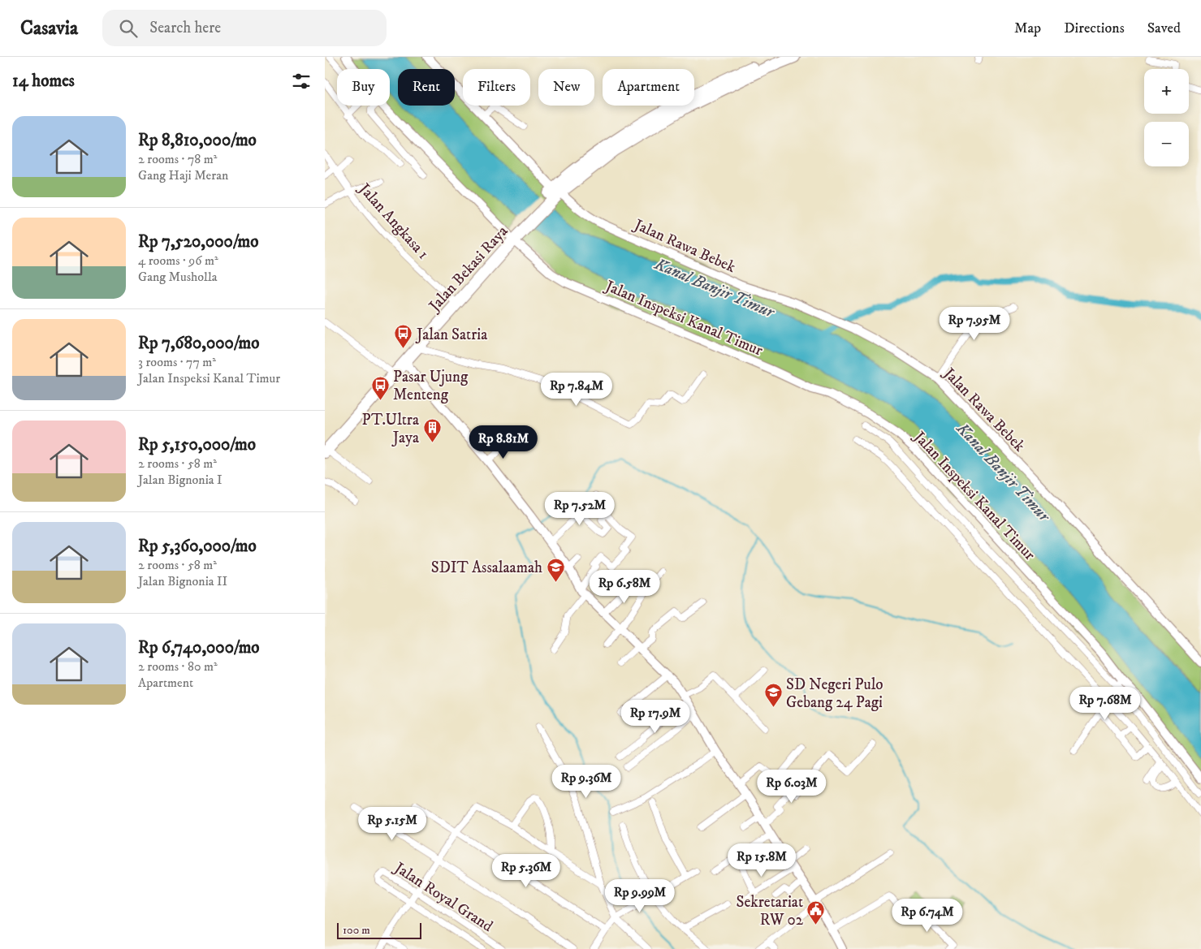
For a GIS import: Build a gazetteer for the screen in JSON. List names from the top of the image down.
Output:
{
  "streets": {
    "highway": ["Jalan Bekasi Raya"],
    "street": [
      "Jalan Angkasa 1",
      "Jalan Rawa Bebek",
      "Jalan Inspeksi Kanal Timur",
      "Jalan Royal Grand"
    ]
  },
  "crossings": [
    ["Jalan Angkasa 1", "Jalan Bekasi Raya"],
    ["Jalan Rawa Bebek", "Jalan Bekasi Raya"],
    ["Jalan Bekasi Raya", "Jalan Inspeksi Kanal Timur"]
  ],
  "water": ["Kanal Banjir Timur"],
  "places": {
    "bus stop": ["Jalan Satria", "Pasar Ujung Menteng"],
    "building": ["PT.Ultra Jaya"],
    "school or university": ["SDIT Assalaamah", "SD Negeri Pulo Gebang 24 Pagi"],
    "public building": ["Sekretariat RW 02"]
  },
  "scale_bar": "100 m",
  "page": {
    "header": "Casavia",
    "search": "Search here",
    "nav": ["Map", "Directions", "Saved"],
    "heading": "14 homes",
    "map_buttons": ["+", "−"],
    "chip": [
      "Buy",
      "Rent",
      "Filters",
      "New",
      "Apartment"
    ],
    "list": [
      {
        "name": "Rp 8,810,000/mo",
        "note": "2 rooms · 78 m² · Gang Haji Meran"
      },
      {
        "name": "Rp 7,520,000/mo",
        "note": "4 rooms · 96 m² · Gang Musholla"
      },
      {
        "name": "Rp 7,680,000/mo",
        "note": "3 rooms · 77 m² · Jalan Inspeksi Kanal Timur"
      },
      {
        "name": "Rp 5,150,000/mo",
        "note": "2 rooms · 58 m² · Jalan Bignonia I"
      },
      {
        "name": "Rp 5,360,000/mo",
        "note": "2 rooms · 58 m² · Jalan Bignonia II"
      },
      {
        "name": "Rp 6,740,000/mo",
        "note": "2 rooms · 80 m² · Apartment"
      }
    ],
    "price": [
      "Rp 7.95M",
      "Rp 7.84M",
      "Rp 8.81M",
      "Rp 7.52M",
      "Rp 6.58M",
      "Rp 7.68M",
      "Rp 17.9M",
      "Rp 9.36M",
      "Rp 6.03M",
      "Rp 5.15M",
      "Rp 15.8M",
      "Rp 5.36M",
      "Rp 9.99M",
      "Rp 6.74M"
    ],
    "scale": "100 m"
  }
}
